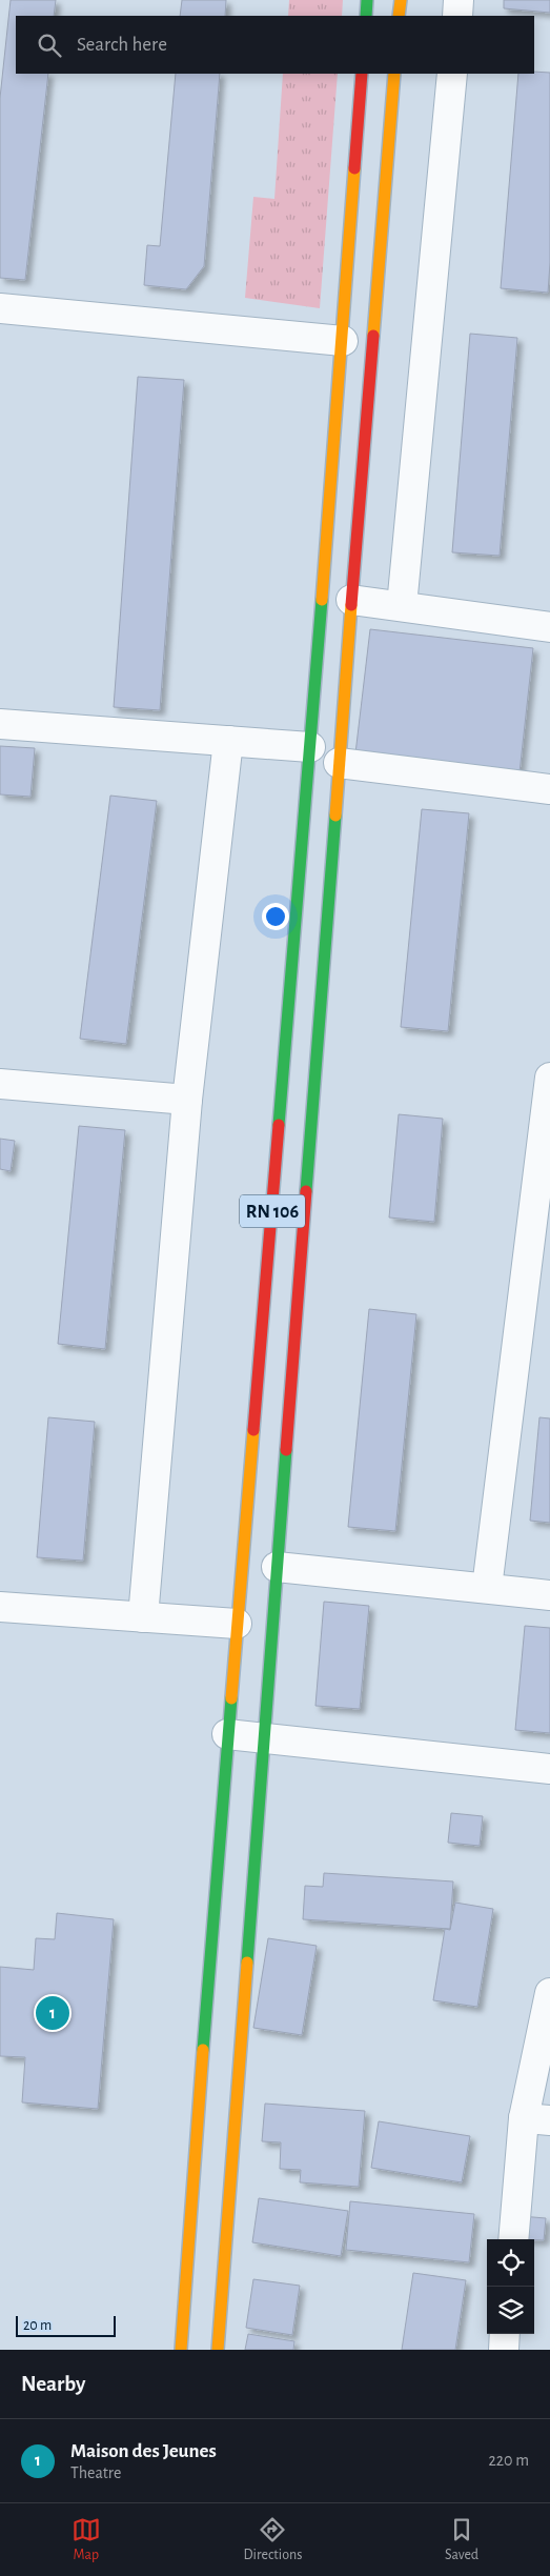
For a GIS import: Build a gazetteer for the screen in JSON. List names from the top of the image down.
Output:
{
  "streets": {
    "main road": ["RN 106"]
  },
  "scale_bar": "20 m",
  "page": {
    "search": "Search here",
    "pins": "1",
    "scale": "20 m",
    "heading": "Nearby",
    "list": [
      {
        "mark": "1",
        "name": "Maison des Jeunes",
        "note": "Theatre",
        "value": "220 m"
      }
    ],
    "nav": ["Map", "Directions", "Saved"]
  }
}
